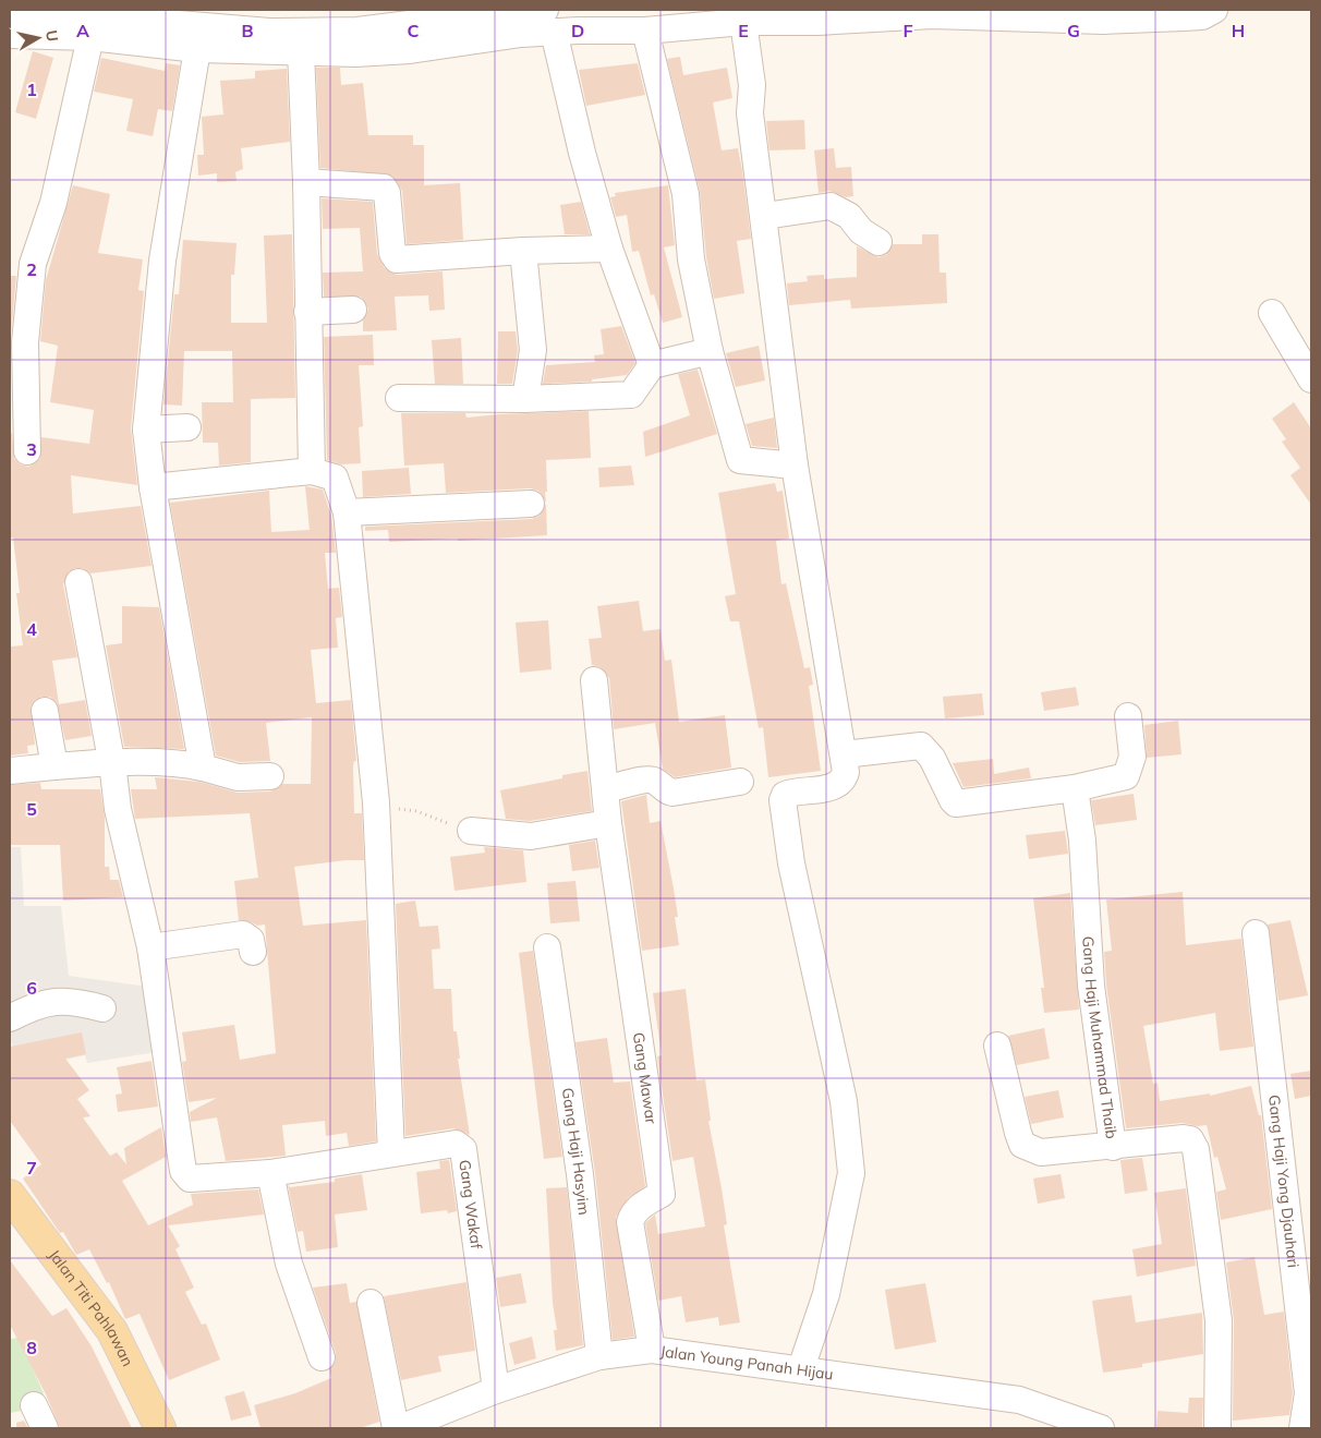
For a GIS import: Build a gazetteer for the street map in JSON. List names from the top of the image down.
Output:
{
  "streets": {
    "main road": ["Jalan Titi Pahlawan"],
    "street": [
      "Gang Haji Muhammad Thaib",
      "Gang Mawar",
      "Gang Haji Hasyim",
      "Gang Haji Yong Djauhari",
      "Gang Wakaf",
      "Jalan Young Panah Hijau"
    ]
  },
  "crossings": [
    ["Gang Mawar", "Jalan Young Panah Hijau"],
    ["Gang Haji Hasyim", "Jalan Young Panah Hijau"],
    ["Gang Wakaf", "Jalan Young Panah Hijau"]
  ],
  "north": "right",
  "grid": {
    "columns": [
      "A",
      "B",
      "C",
      "D",
      "E",
      "F",
      "G",
      "H"
    ],
    "rows": [
      "1",
      "2",
      "3",
      "4",
      "5",
      "6",
      "7",
      "8"
    ]
  }
}
